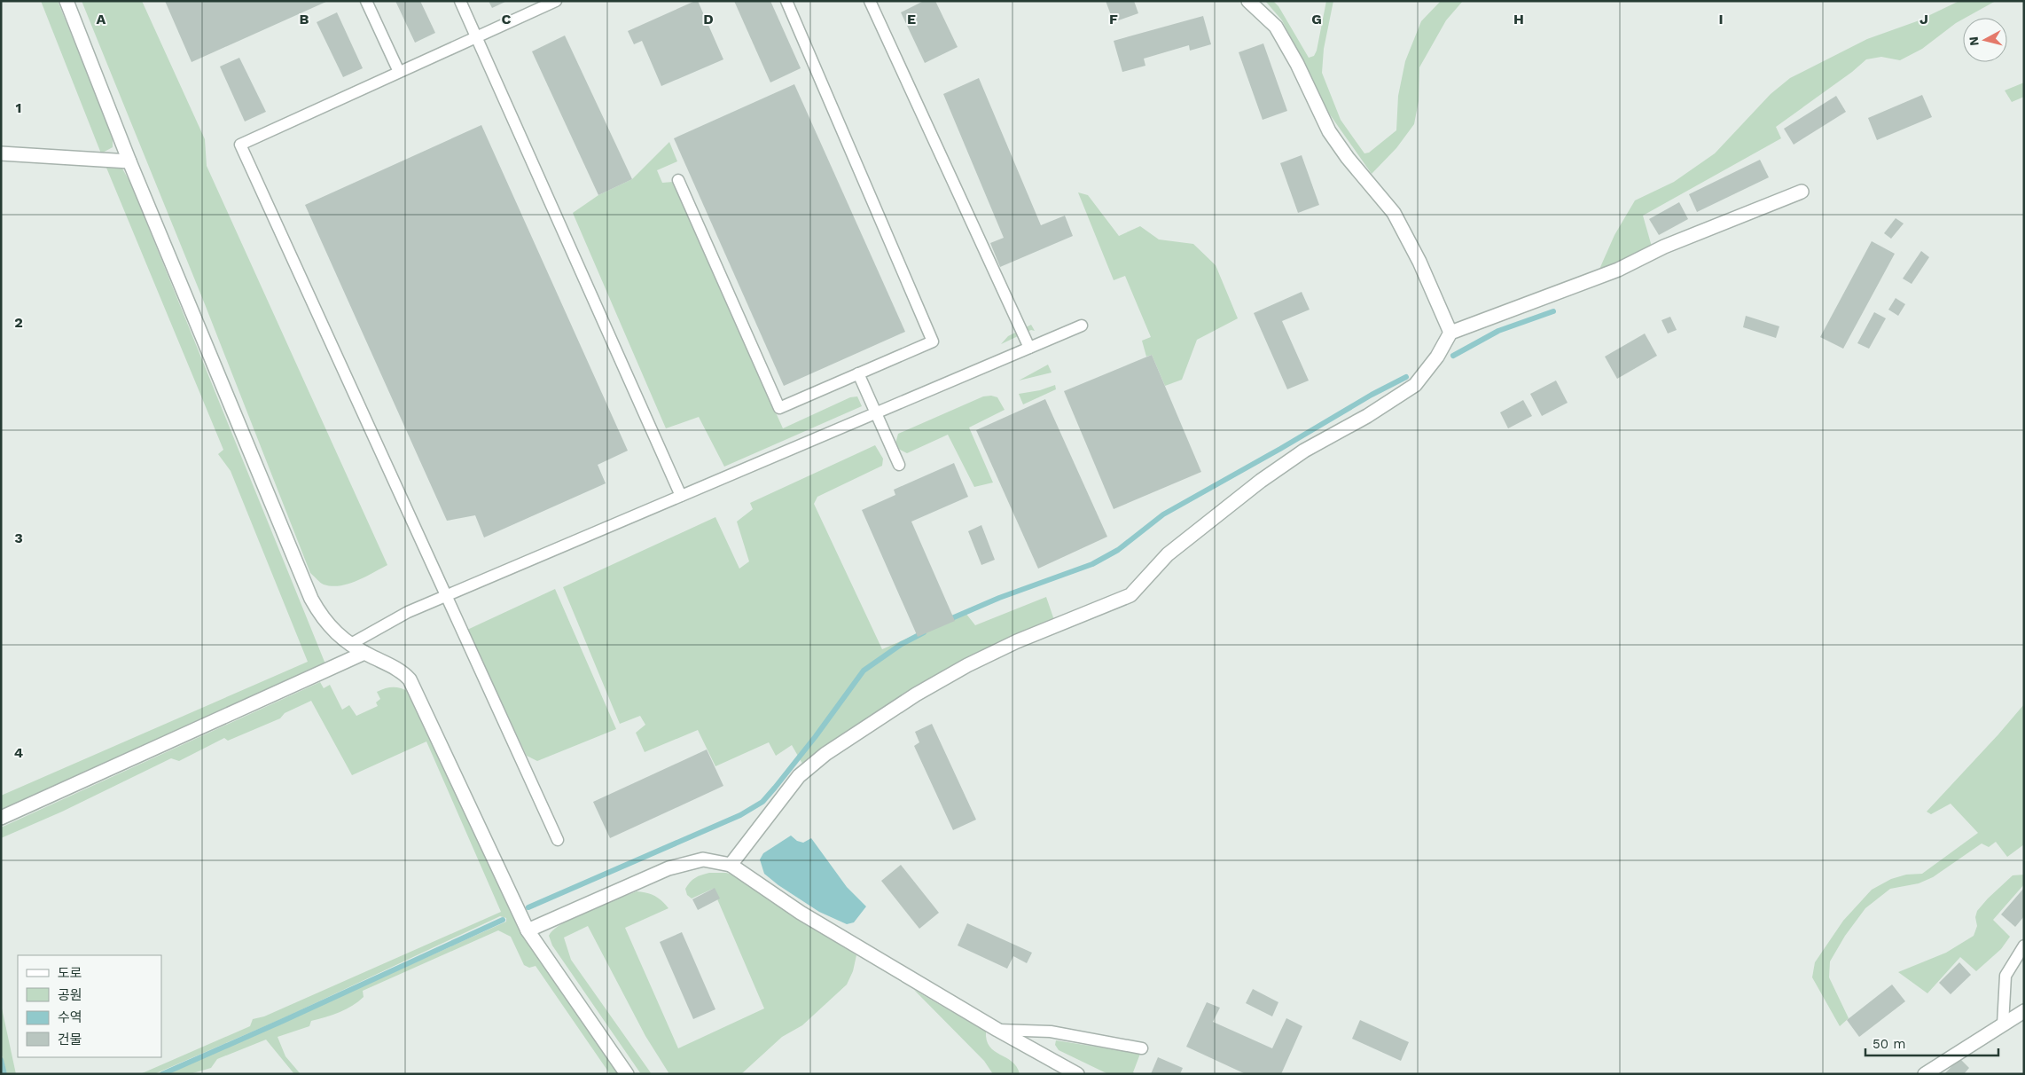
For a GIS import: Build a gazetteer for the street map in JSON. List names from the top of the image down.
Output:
{
  "legend": [
    "도로",
    "공원",
    "수역",
    "건물"
  ],
  "scale_bar": "50 m",
  "north": "left",
  "grid": {
    "columns": [
      "A",
      "B",
      "C",
      "D",
      "E",
      "F",
      "G",
      "H",
      "I",
      "J"
    ],
    "rows": [
      "1",
      "2",
      "3",
      "4"
    ]
  }
}
